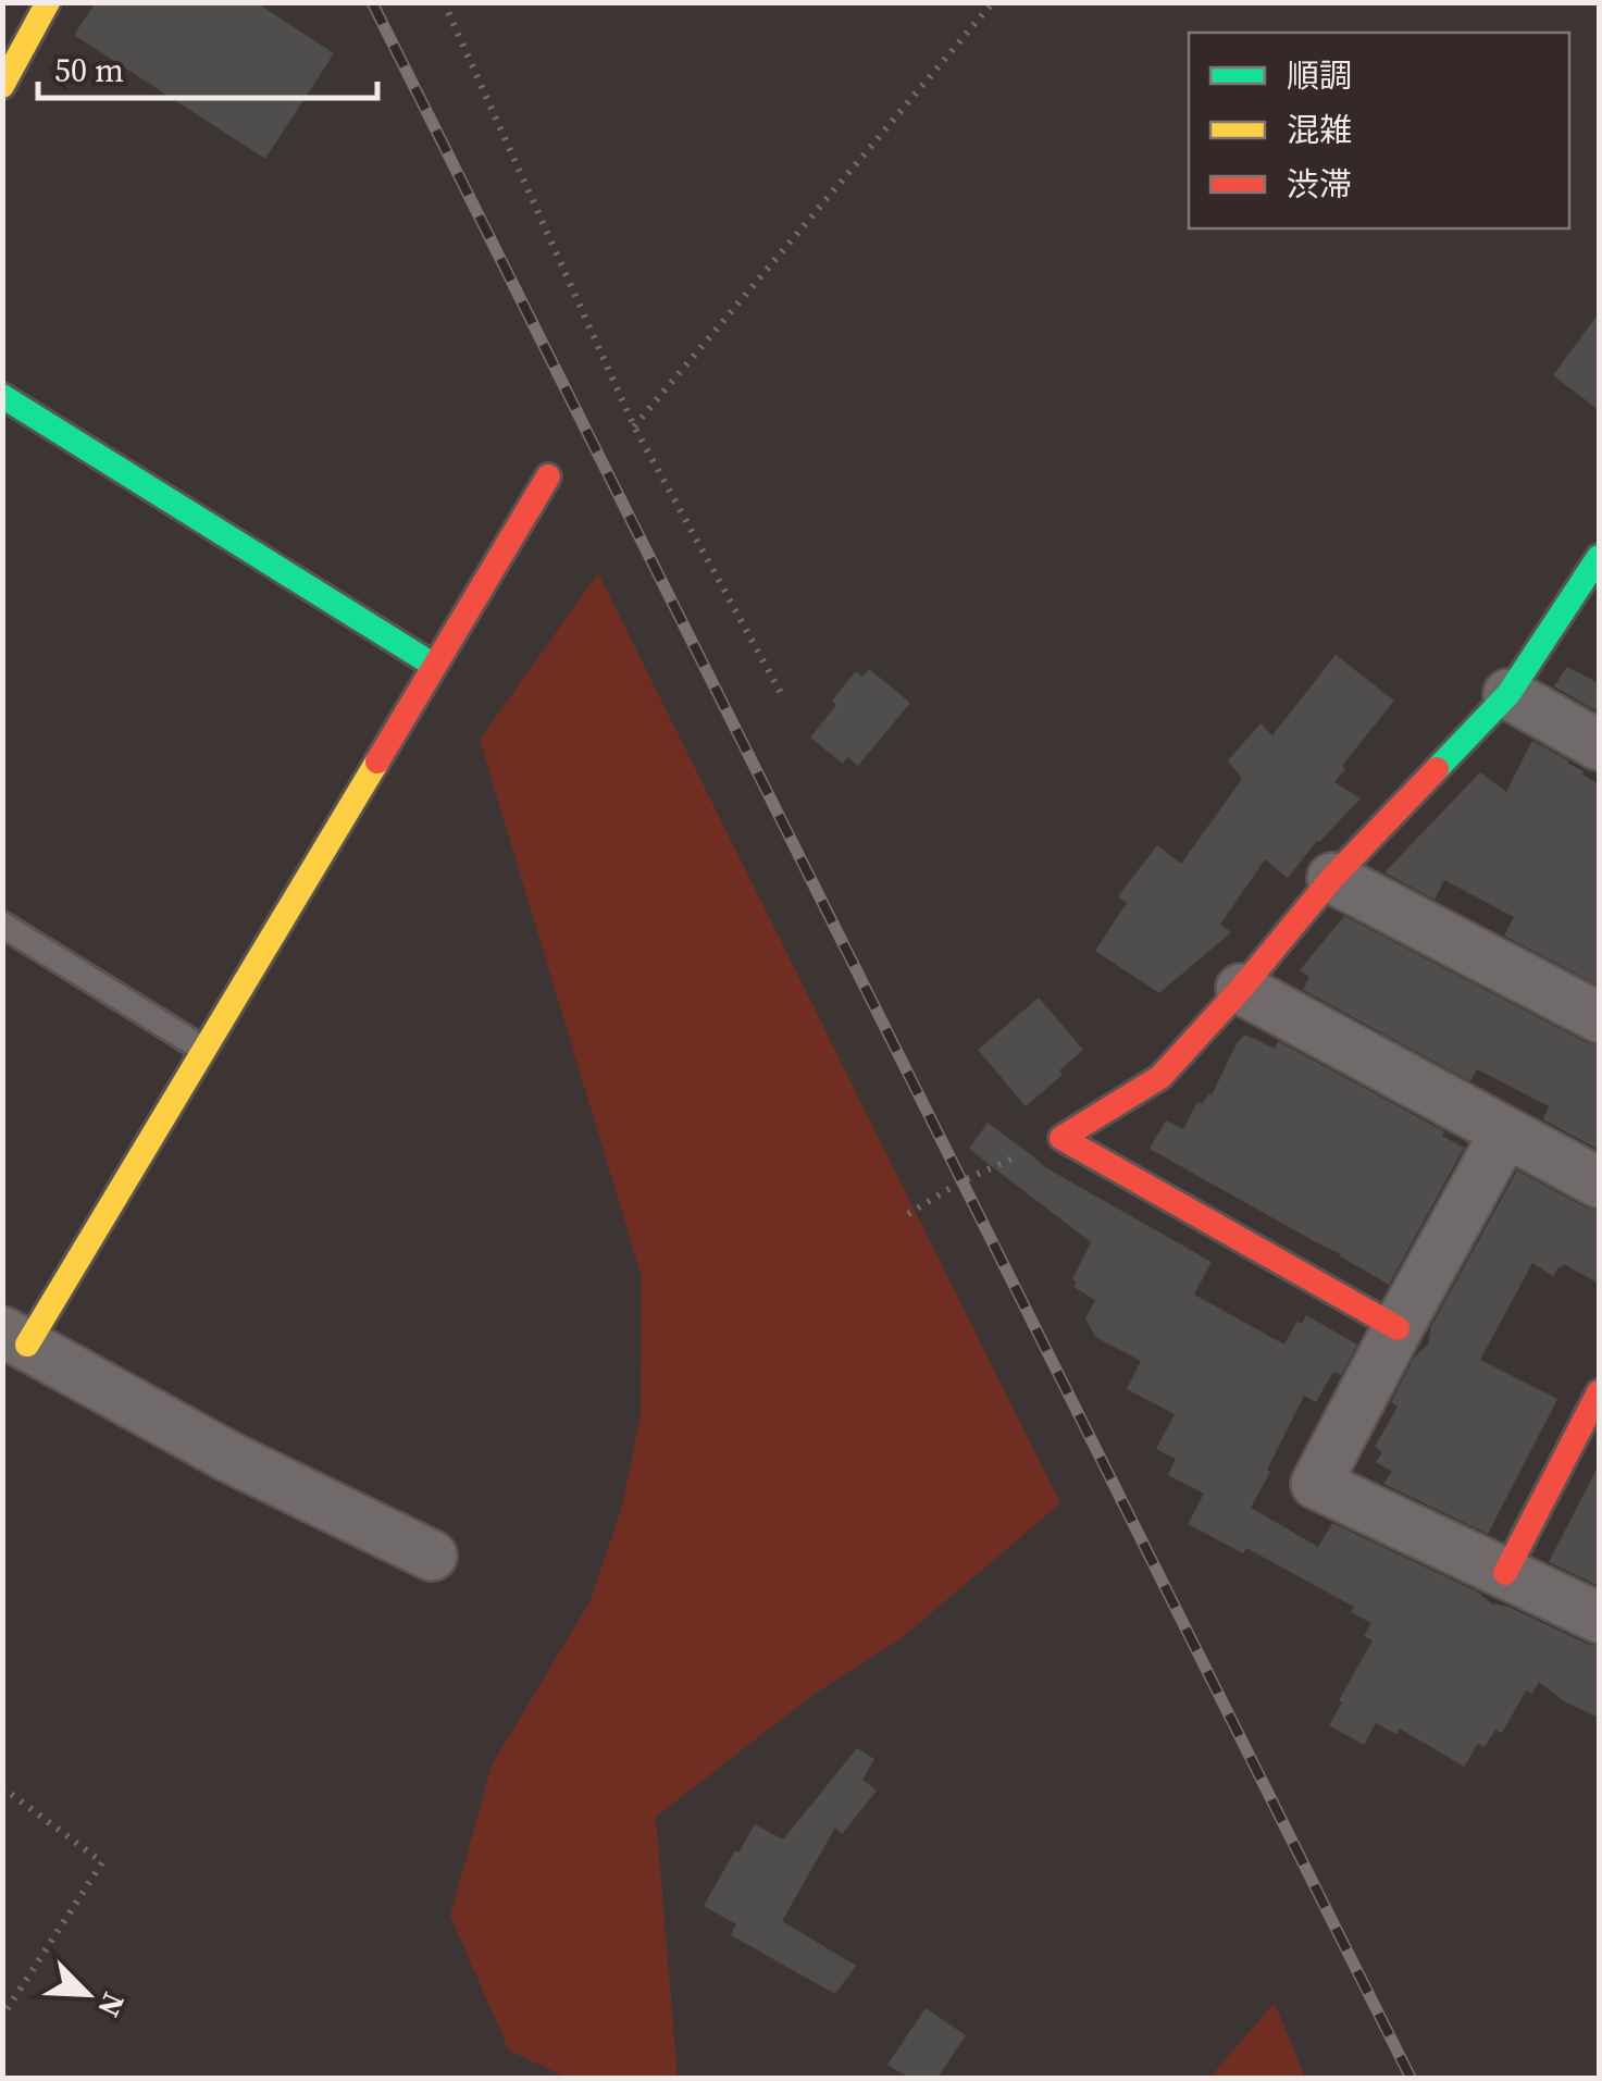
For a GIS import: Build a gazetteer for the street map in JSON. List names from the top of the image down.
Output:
{
  "legend": ["順調", "混雑", "渋滞"],
  "scale_bar": "50 m",
  "north": "bottom right"
}
